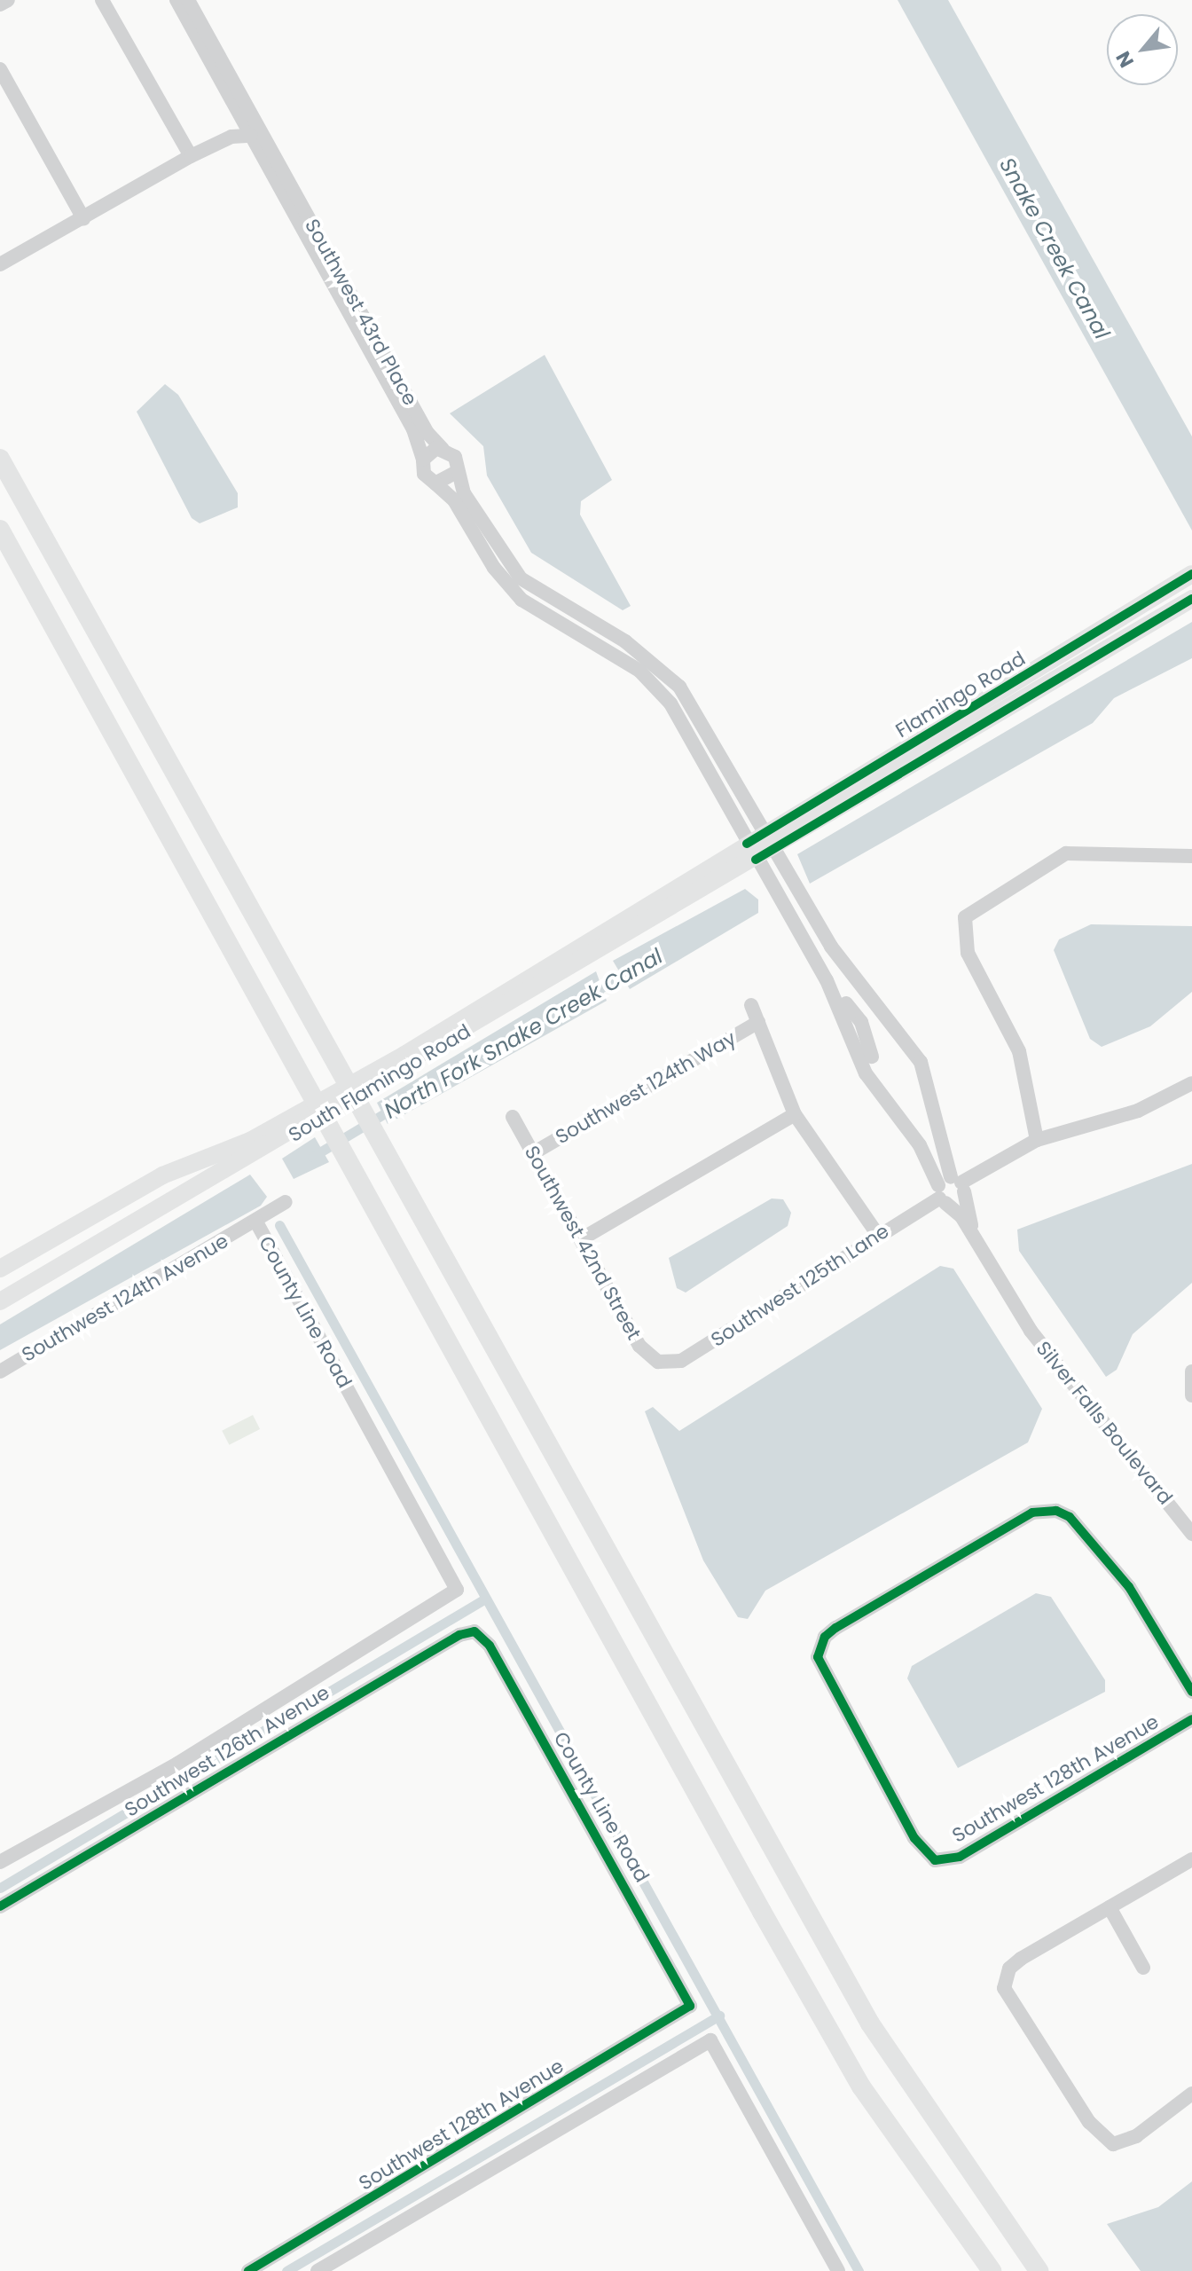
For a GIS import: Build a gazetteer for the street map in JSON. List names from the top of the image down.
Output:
{
  "streets": {
    "main road": ["Flamingo Road", "South Flamingo Road"],
    "street": [
      "Southwest 43rd Place",
      "Southwest 124th Way",
      "Southwest 42nd Street",
      "Southwest 125th Lane",
      "Southwest 124th Avenue",
      "County Line Road",
      "Silver Falls Boulevard",
      "Southwest 126th Avenue",
      "Southwest 128th Avenue"
    ]
  },
  "crossings": [
    ["Flamingo Road", "South Flamingo Road"],
    ["Flamingo Road", "Silver Falls Boulevard"],
    ["South Flamingo Road", "Silver Falls Boulevard"],
    ["Southwest 124th Way", "Southwest 42nd Street"],
    ["Southwest 42nd Street", "Southwest 125th Lane"],
    ["Southwest 125th Lane", "Silver Falls Boulevard"],
    ["Southwest 124th Avenue", "County Line Road"],
    ["County Line Road", "Southwest 126th Avenue"],
    ["County Line Road", "Southwest 128th Avenue"]
  ],
  "water": ["Snake Creek Canal", "North Fork Snake Creek Canal"],
  "north": "bottom left"
}
